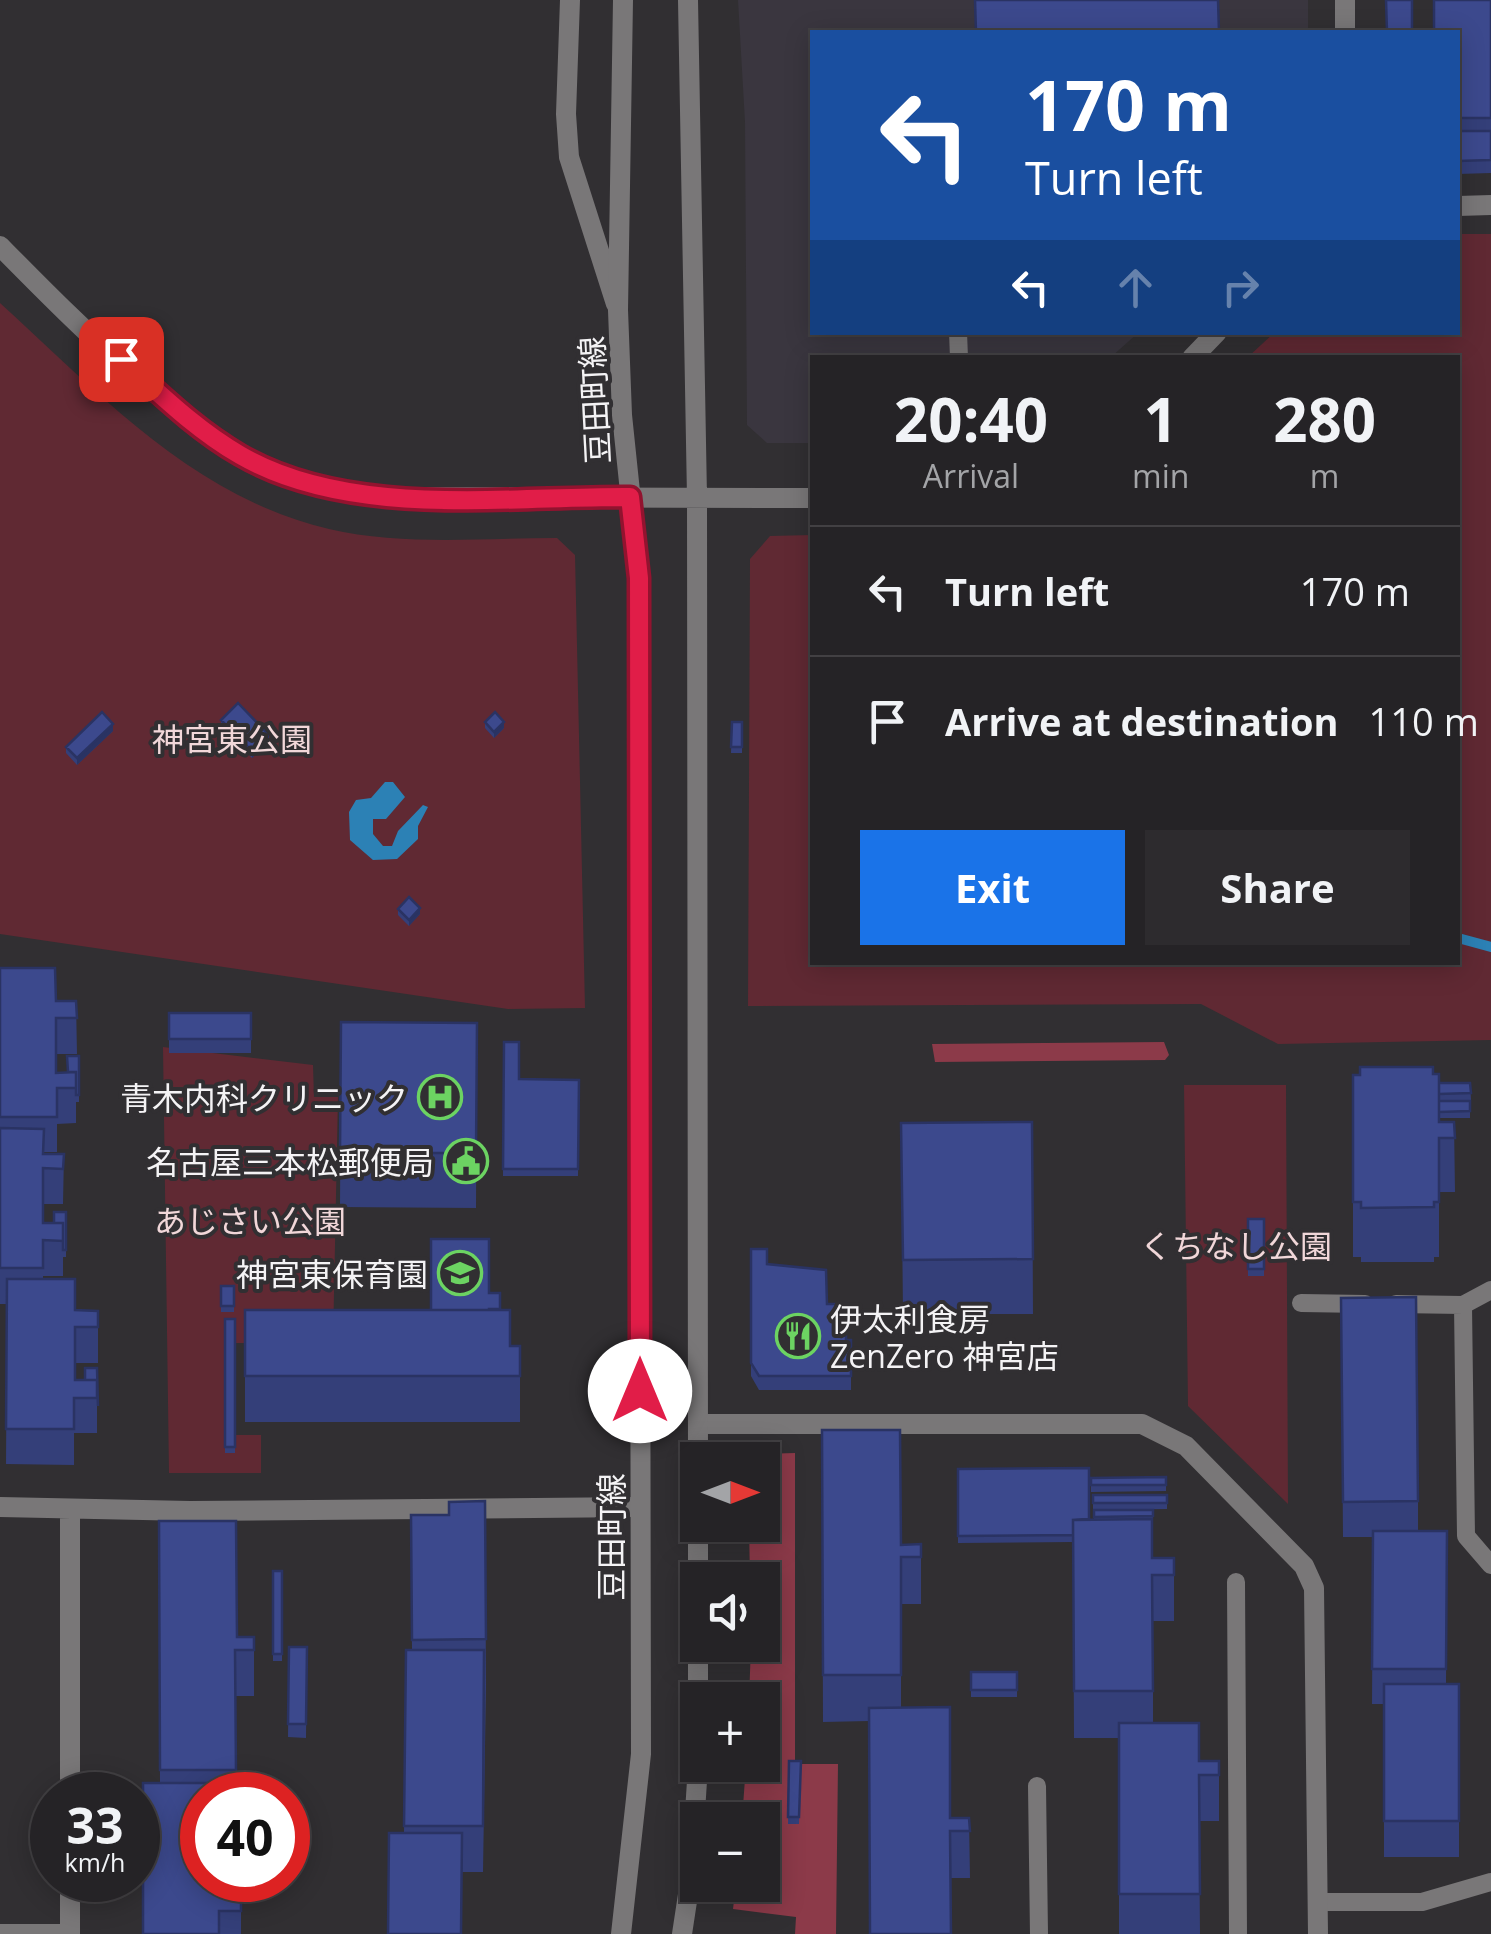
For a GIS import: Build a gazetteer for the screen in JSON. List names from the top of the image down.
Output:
{
  "streets": {
    "street": ["豆田町線"]
  },
  "parks": ["神宮東公園", "あじさい公園", "くちなし公園"],
  "places": {
    "hospital": ["青木内科クリニック"],
    "public building": ["名古屋三本松郵便局"],
    "school or university": ["神宮東保育園"],
    "restaurant": ["伊太利食房 ZenZero 神宮店"]
  },
  "north": "right",
  "page": {
    "turn": ["170 m", "Turn left"],
    "eta": [
      "20:40",
      "Arrival",
      "1",
      "min",
      "280",
      "m"
    ],
    "list": [
      {
        "name": "Turn left",
        "value": "170 m"
      },
      {
        "name": "Arrive at destination",
        "value": "110 m"
      }
    ],
    "buttons": ["Exit", "Share"],
    "map_buttons": ["+", "−"],
    "speed": "33 km/h",
    "limit": "40"
  }
}
